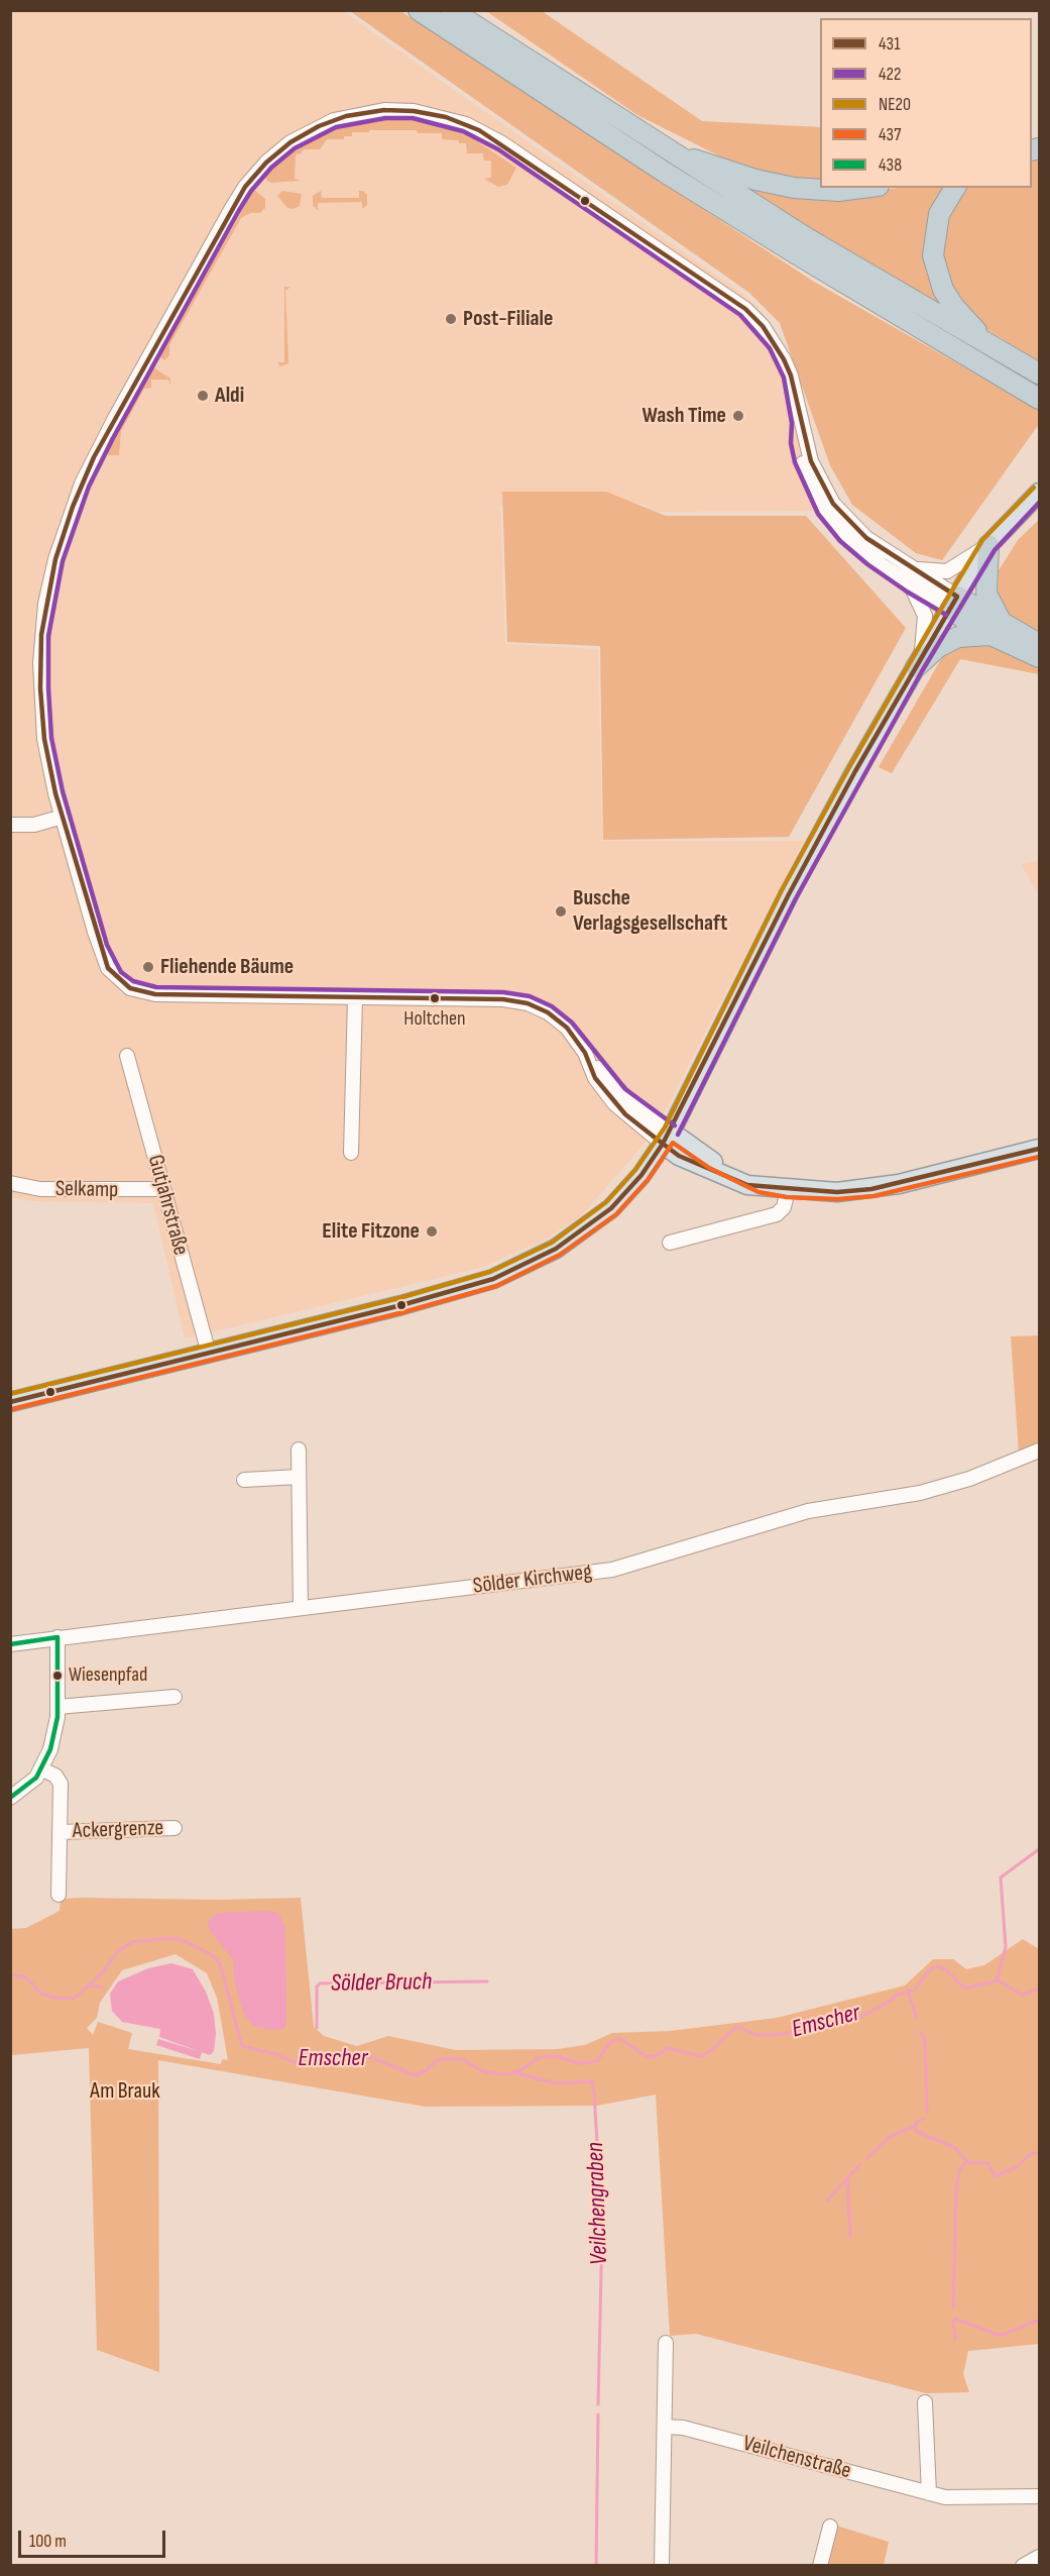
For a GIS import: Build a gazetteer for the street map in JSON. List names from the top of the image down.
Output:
{
  "streets": {
    "street": [
      "Selkamp",
      "Gutjahrstraße",
      "Sölder Kirchweg",
      "Ackergrenze",
      "Veilchenstraße"
    ]
  },
  "crossings": [
    ["Selkamp", "Gutjahrstraße"]
  ],
  "water": ["Sölder Bruch", "Emscher", "Veilchengraben"],
  "parks": ["Am Brauk"],
  "places": [
    "Post-Filiale",
    "Aldi",
    "Wash Time",
    "Busche Verlagsgesellschaft",
    "Fliehende Bäume",
    "Holtchen",
    "Elite Fitzone",
    "Wiesenpfad"
  ],
  "lines": [
    "transit line 431",
    "transit line 422",
    "transit line NE20",
    "transit line 437",
    "transit line 438"
  ],
  "legend": [
    "431",
    "422",
    "NE20",
    "437",
    "438"
  ],
  "scale_bar": "100 m"
}
